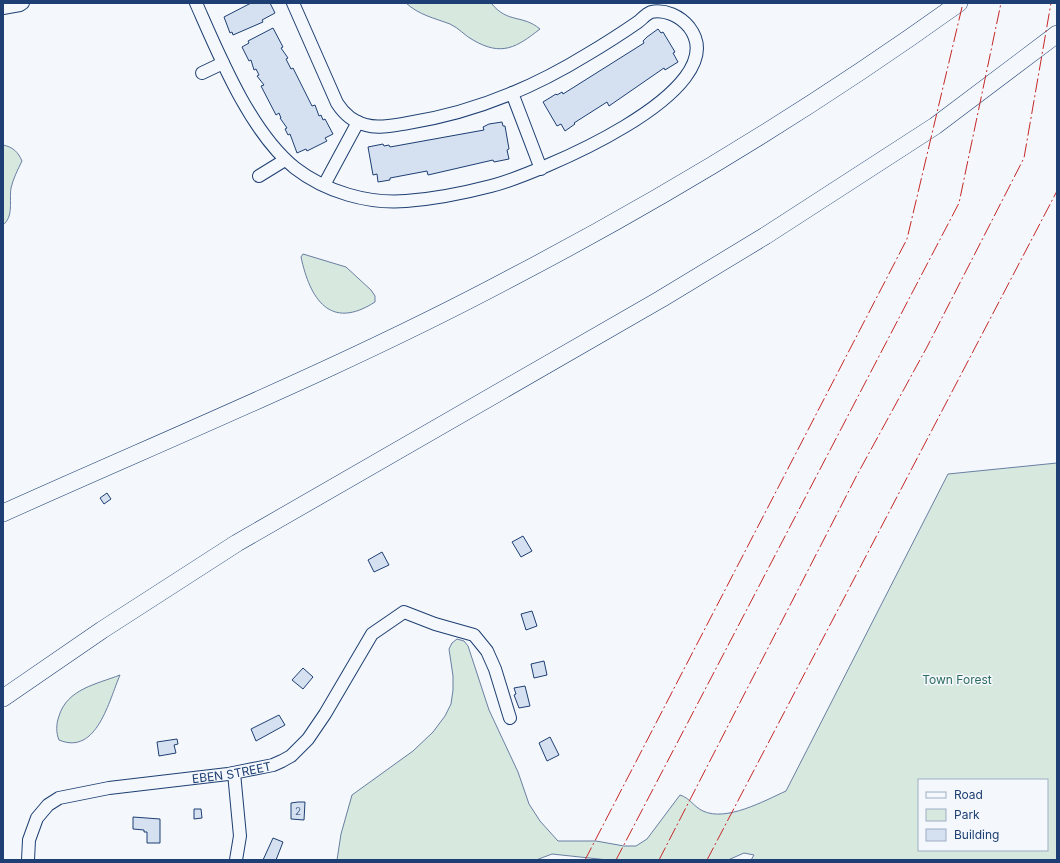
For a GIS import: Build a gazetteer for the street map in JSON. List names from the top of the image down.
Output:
{
  "streets": {
    "street": ["EBEN STREET"]
  },
  "parks": ["Town Forest"],
  "house_numbers": ["2"],
  "legend": ["Road", "Park", "Building"]
}
